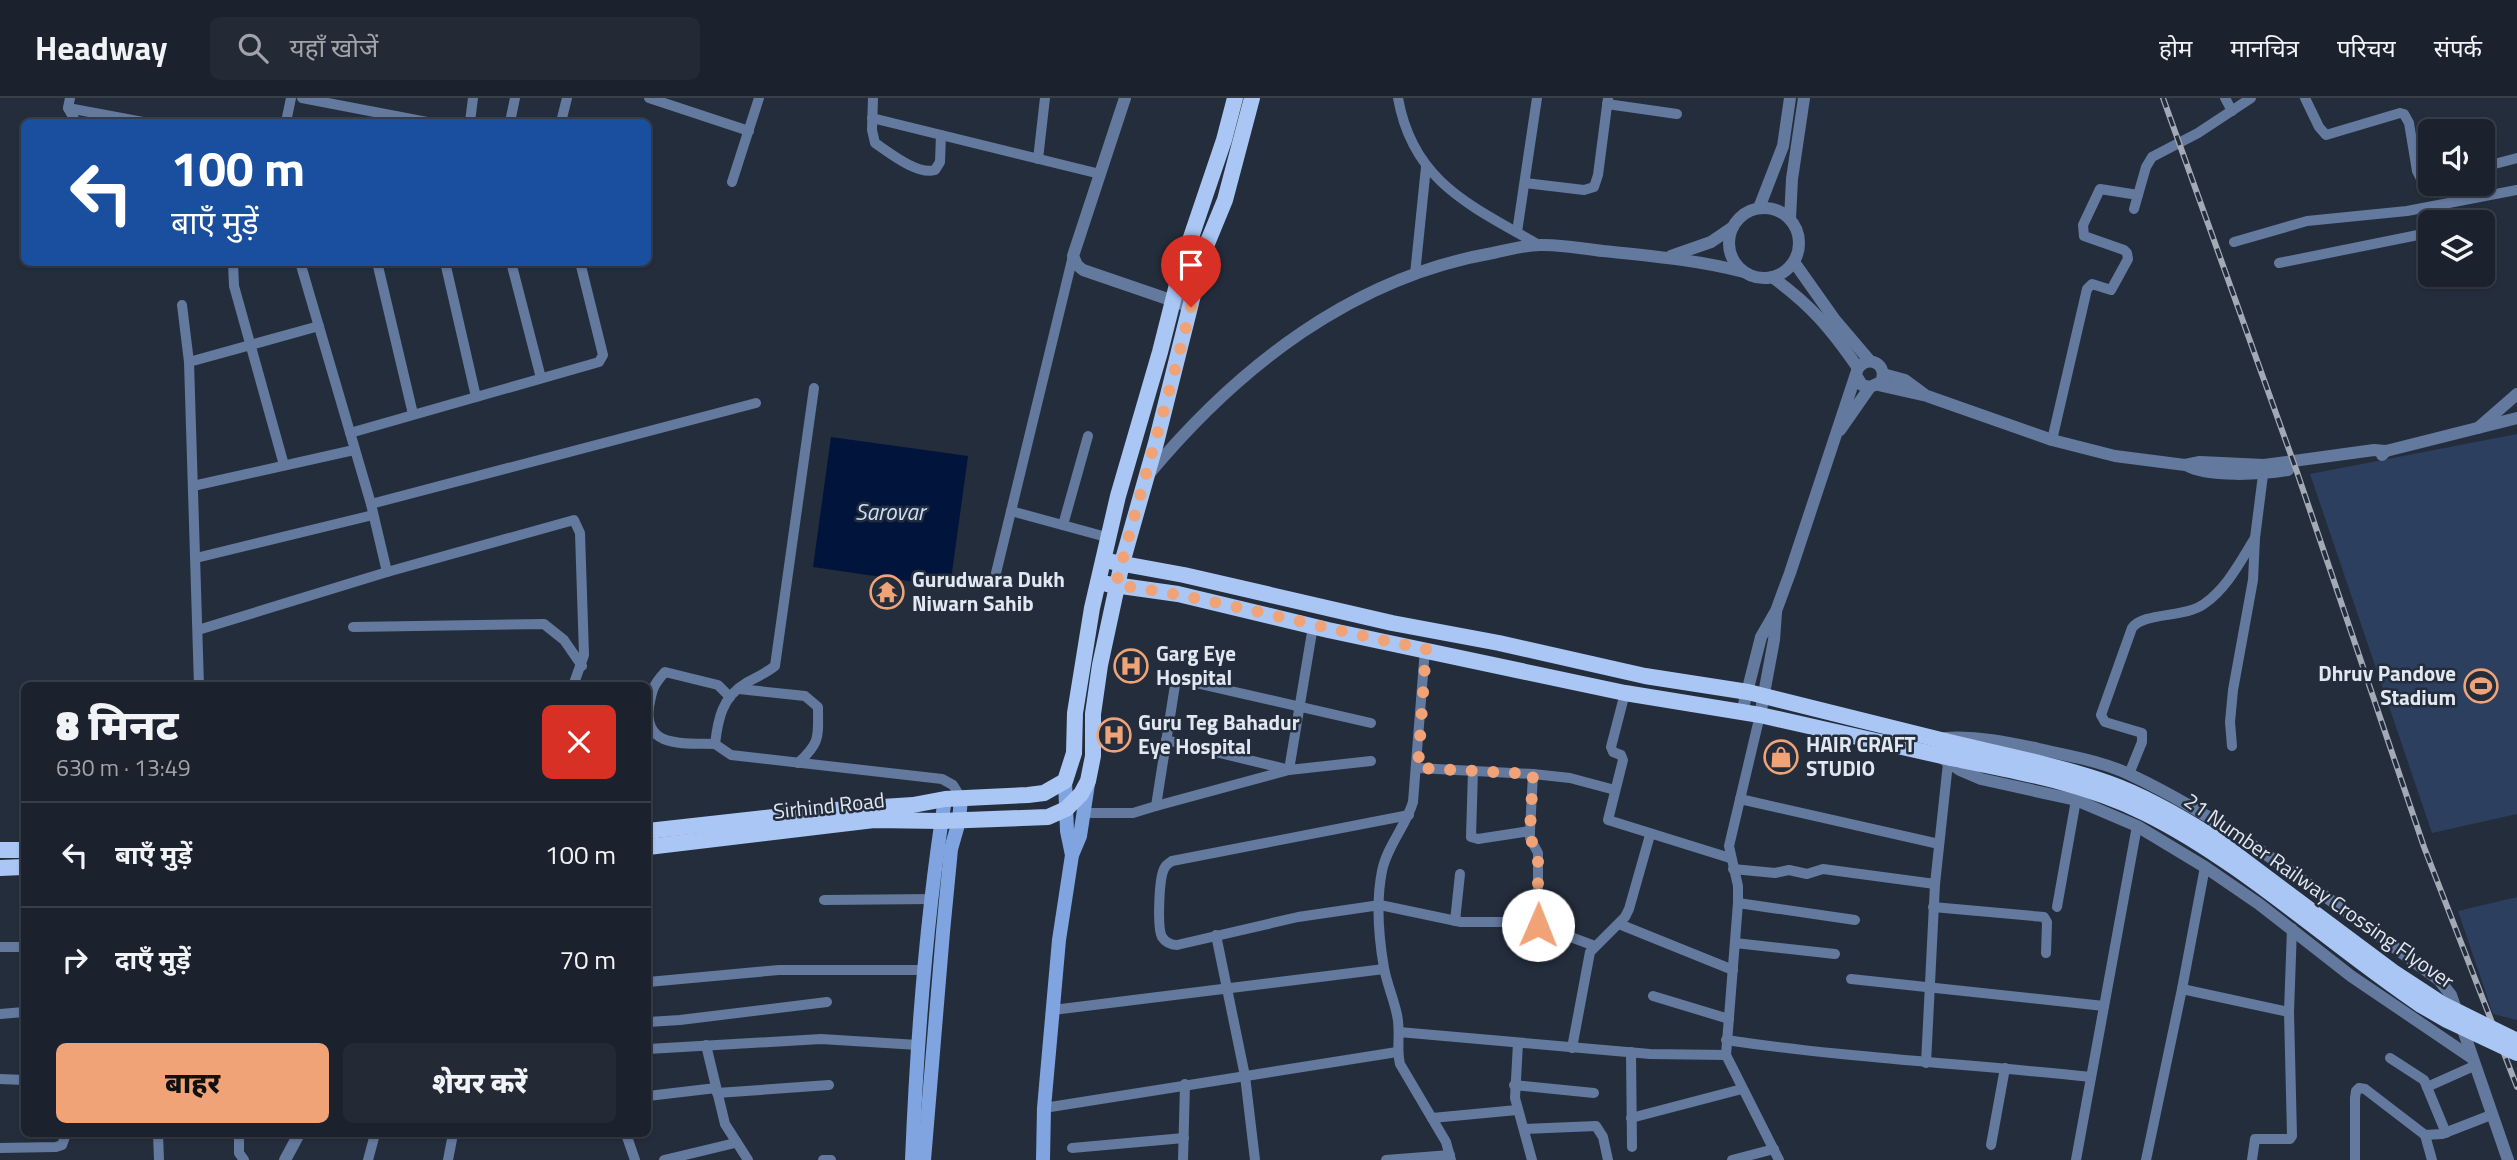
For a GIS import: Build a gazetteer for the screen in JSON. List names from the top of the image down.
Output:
{
  "streets": {
    "main road": ["Sirhind Road", "21 Number Railway Crossing Flyover"]
  },
  "water": ["Sarovar"],
  "places": {
    "temple": ["Gurudwara Dukh Niwarn Sahib"],
    "hospital": ["Garg Eye Hospital", "Guru Teg Bahadur Eye Hospital"],
    "sports": ["Dhruv Pandove Stadium"],
    "shop": ["HAIR CRAFT STUDIO"]
  },
  "page": {
    "header": "Headway",
    "search": "यहाँ खोजें",
    "nav": [
      "होम",
      "मानचित्र",
      "परिचय",
      "संपर्क"
    ],
    "turn": ["100 m", "बाएँ मुड़ें"],
    "heading": ["8 मिनट", "630 m · 13:49"],
    "list": [
      {
        "name": "बाएँ मुड़ें",
        "value": "100 m"
      },
      {
        "name": "दाएँ मुड़ें",
        "value": "70 m"
      }
    ],
    "buttons": ["बाहर", "शेयर करें"]
  }
}
